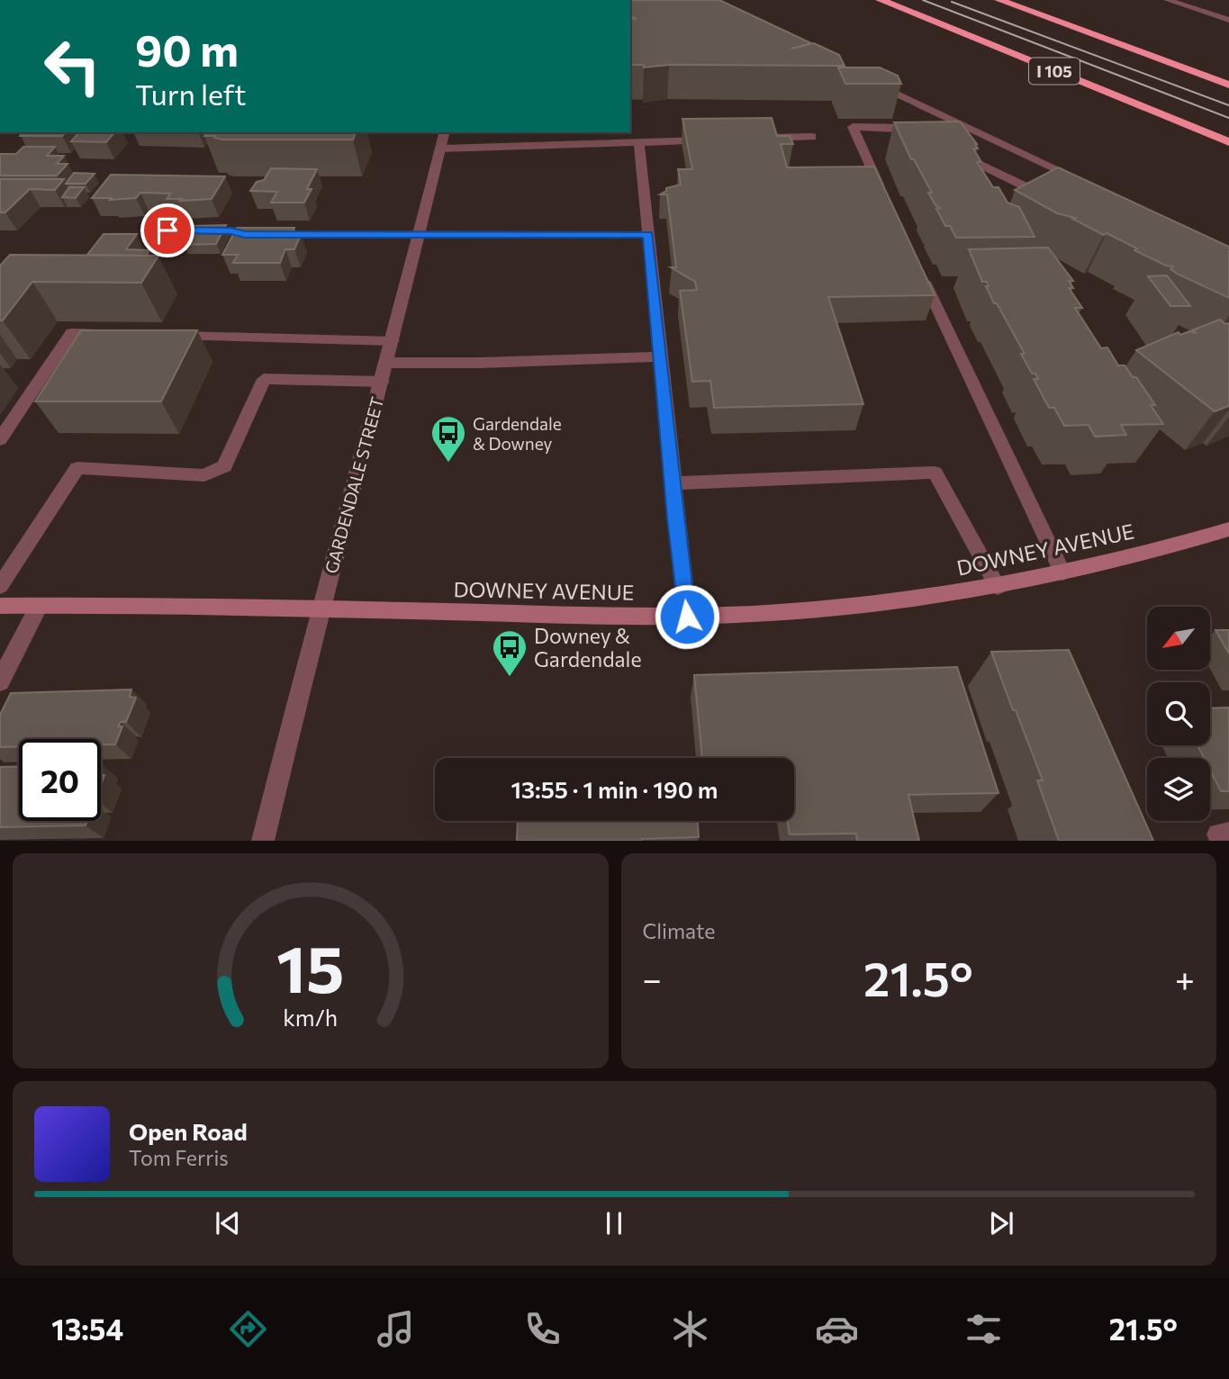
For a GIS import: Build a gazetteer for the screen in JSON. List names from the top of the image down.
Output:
{
  "streets": {
    "highway": ["I 105"],
    "main road": ["DOWNEY AVENUE"],
    "street": ["GARDENDALE STREET"]
  },
  "crossings": [
    ["GARDENDALE STREET", "DOWNEY AVENUE"]
  ],
  "places": {
    "bus stop": ["Gardendale & Downey", "Downey & Gardendale"]
  },
  "north": "bottom left",
  "page": {
    "turn": ["90 m", "Turn left"],
    "limit": "20",
    "trip": "13:55 · 1 min · 190 m",
    "tile": "Climate",
    "heat": ["−", "21.5°", "+"],
    "song": ["Open Road", "Tom Ferris"],
    "tabs": ["13:54", "21.5°"],
    "gauge": ["15", "km/h"]
  }
}
